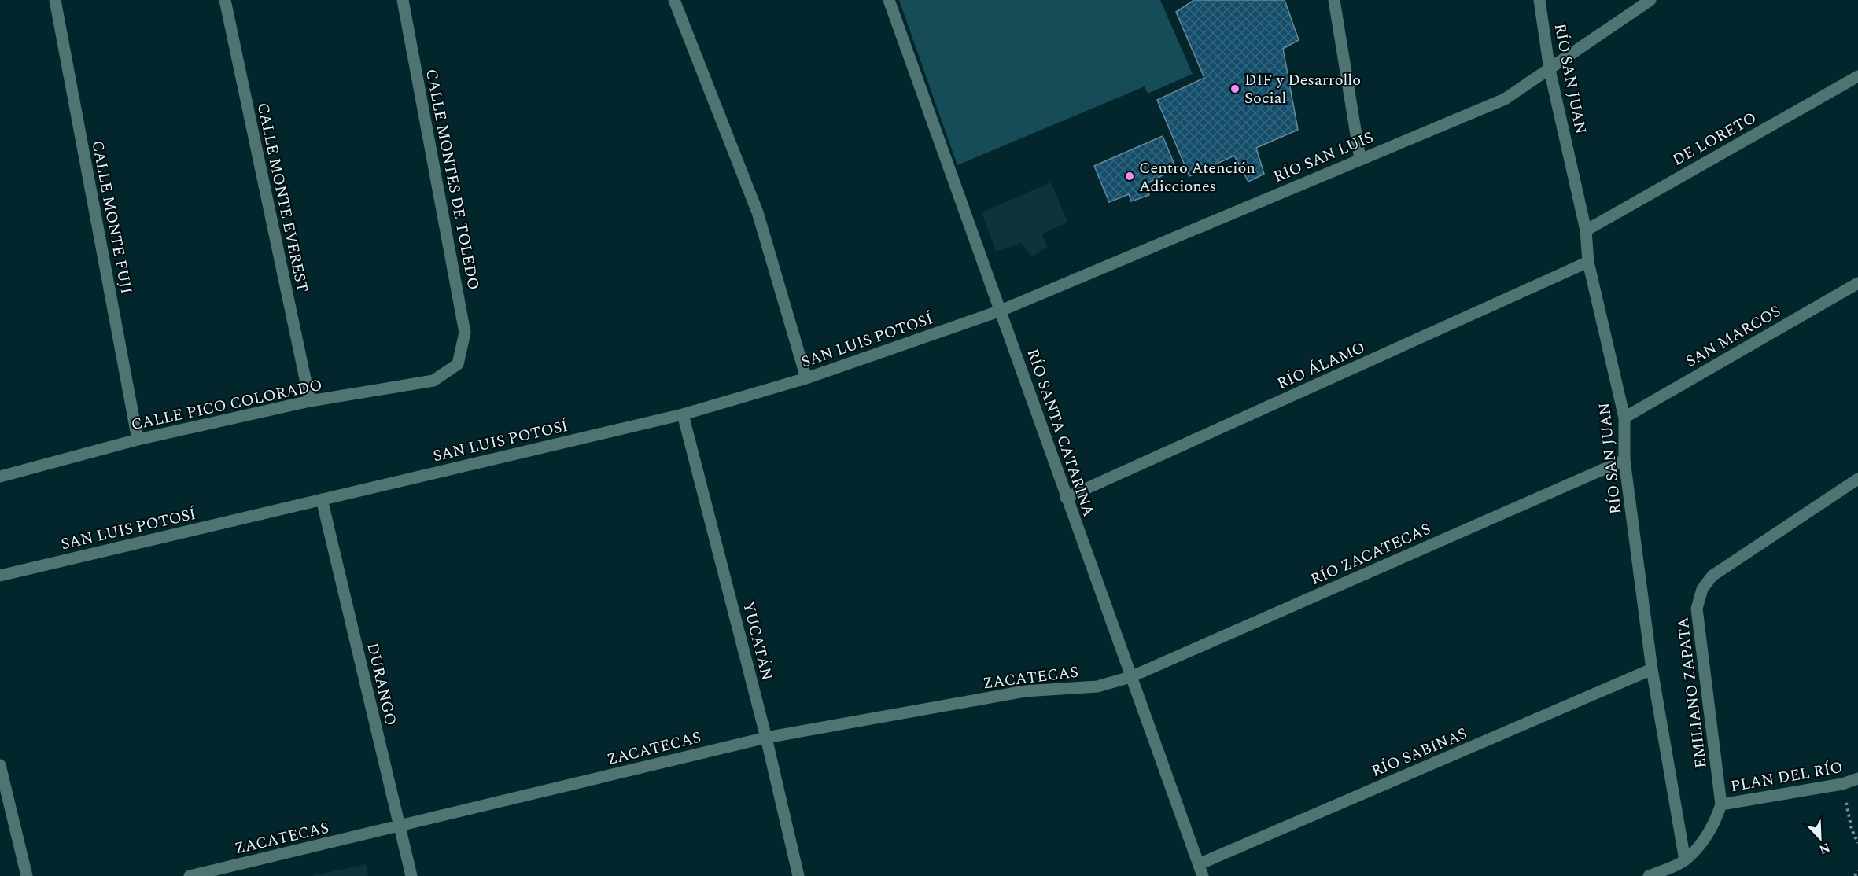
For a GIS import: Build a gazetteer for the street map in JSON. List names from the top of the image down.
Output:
{
  "streets": {
    "street": [
      "RÍO SAN JUAN",
      "DE LORETO",
      "RÍO SAN LUIS",
      "CALLE MONTES DE TOLEDO",
      "CALLE MONTE EVEREST",
      "CALLE MONTE FUJI",
      "SAN MARCOS",
      "SAN LUIS POTOSÍ",
      "RÍO ÁLAMO",
      "CALLE PICO COLORADO",
      "RÍO SANTA CATARINA",
      "RÍO ZACATECAS",
      "YUCATÁN",
      "ZACATECAS",
      "DURANGO",
      "EMILIANO ZAPATA",
      "RÍO SABINAS",
      "PLAN DEL RÍO"
    ]
  },
  "crossings": [
    ["RÍO SAN JUAN", "DE LORETO"],
    ["RÍO SAN JUAN", "RÍO SAN LUIS"],
    ["RÍO SAN JUAN", "SAN MARCOS"],
    ["RÍO SAN JUAN", "RÍO ÁLAMO"],
    ["RÍO SAN JUAN", "RÍO ZACATECAS"],
    ["RÍO SAN JUAN", "EMILIANO ZAPATA"],
    ["RÍO SAN JUAN", "RÍO SABINAS"],
    ["RÍO SAN LUIS", "SAN LUIS POTOSÍ"],
    ["RÍO SAN LUIS", "RÍO SANTA CATARINA"],
    ["CALLE MONTES DE TOLEDO", "CALLE PICO COLORADO"],
    ["CALLE MONTE EVEREST", "CALLE PICO COLORADO"],
    ["CALLE MONTE FUJI", "CALLE PICO COLORADO"],
    ["SAN LUIS POTOSÍ", "RÍO SANTA CATARINA"],
    ["SAN LUIS POTOSÍ", "YUCATÁN"],
    ["SAN LUIS POTOSÍ", "DURANGO"],
    ["RÍO ÁLAMO", "RÍO SANTA CATARINA"],
    ["RÍO SANTA CATARINA", "RÍO ZACATECAS"],
    ["RÍO SANTA CATARINA", "ZACATECAS"],
    ["RÍO SANTA CATARINA", "RÍO SABINAS"],
    ["RÍO ZACATECAS", "ZACATECAS"],
    ["YUCATÁN", "ZACATECAS"],
    ["ZACATECAS", "DURANGO"],
    ["EMILIANO ZAPATA", "PLAN DEL RÍO"]
  ],
  "places": ["DIF y Desarrollo Social", "Centro Atención Adicciones"],
  "north": "bottom right"
}
